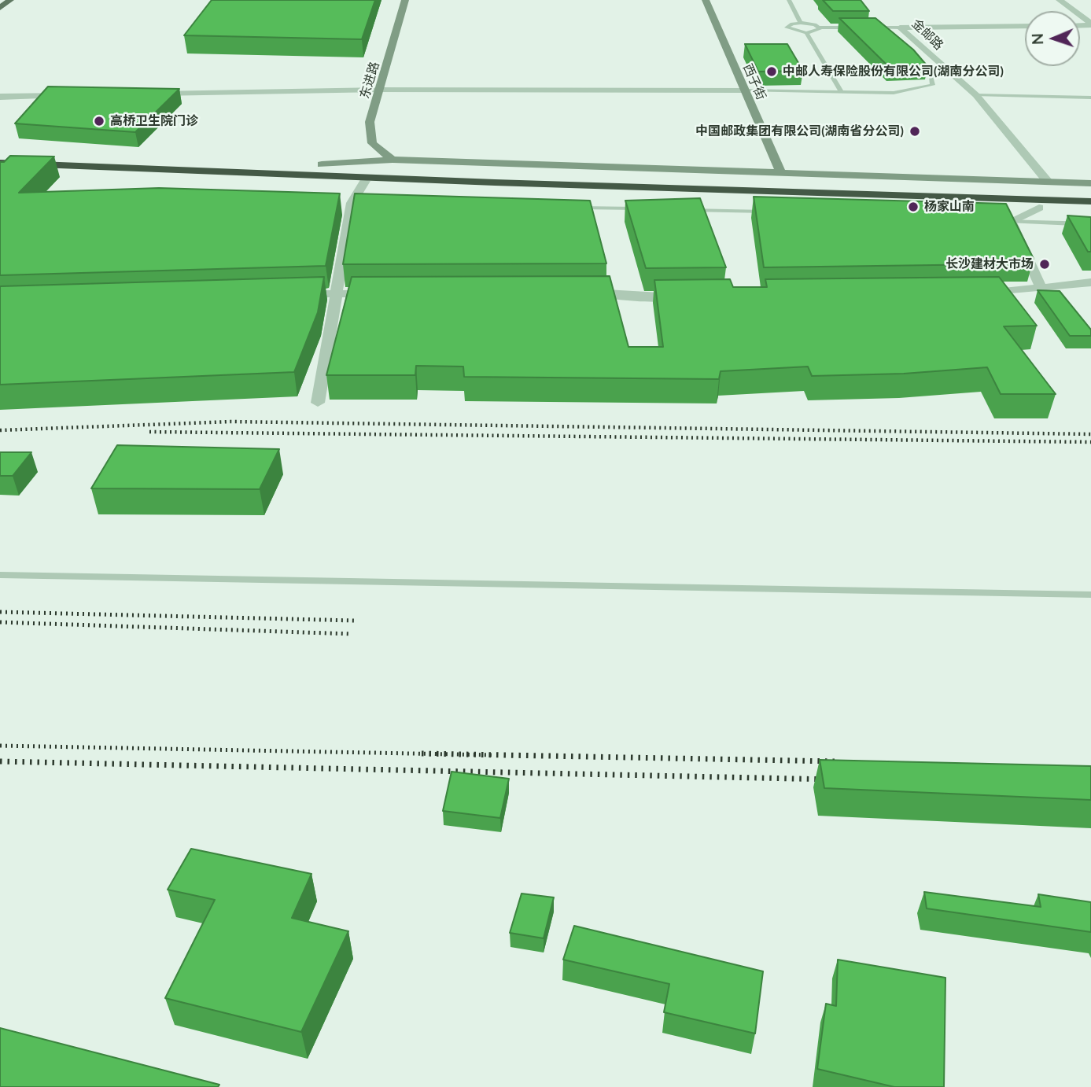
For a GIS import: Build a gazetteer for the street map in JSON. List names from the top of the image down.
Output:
{
  "streets": {
    "street": ["金邮路", "东进路", "西子街"]
  },
  "places": [
    "中邮人寿保险股份有限公司(湖南分公司)",
    "高桥卫生院门诊",
    "中国邮政集团有限公司(湖南省分公司)",
    "杨家山南",
    "长沙建材大市场"
  ],
  "north": "left"
}
